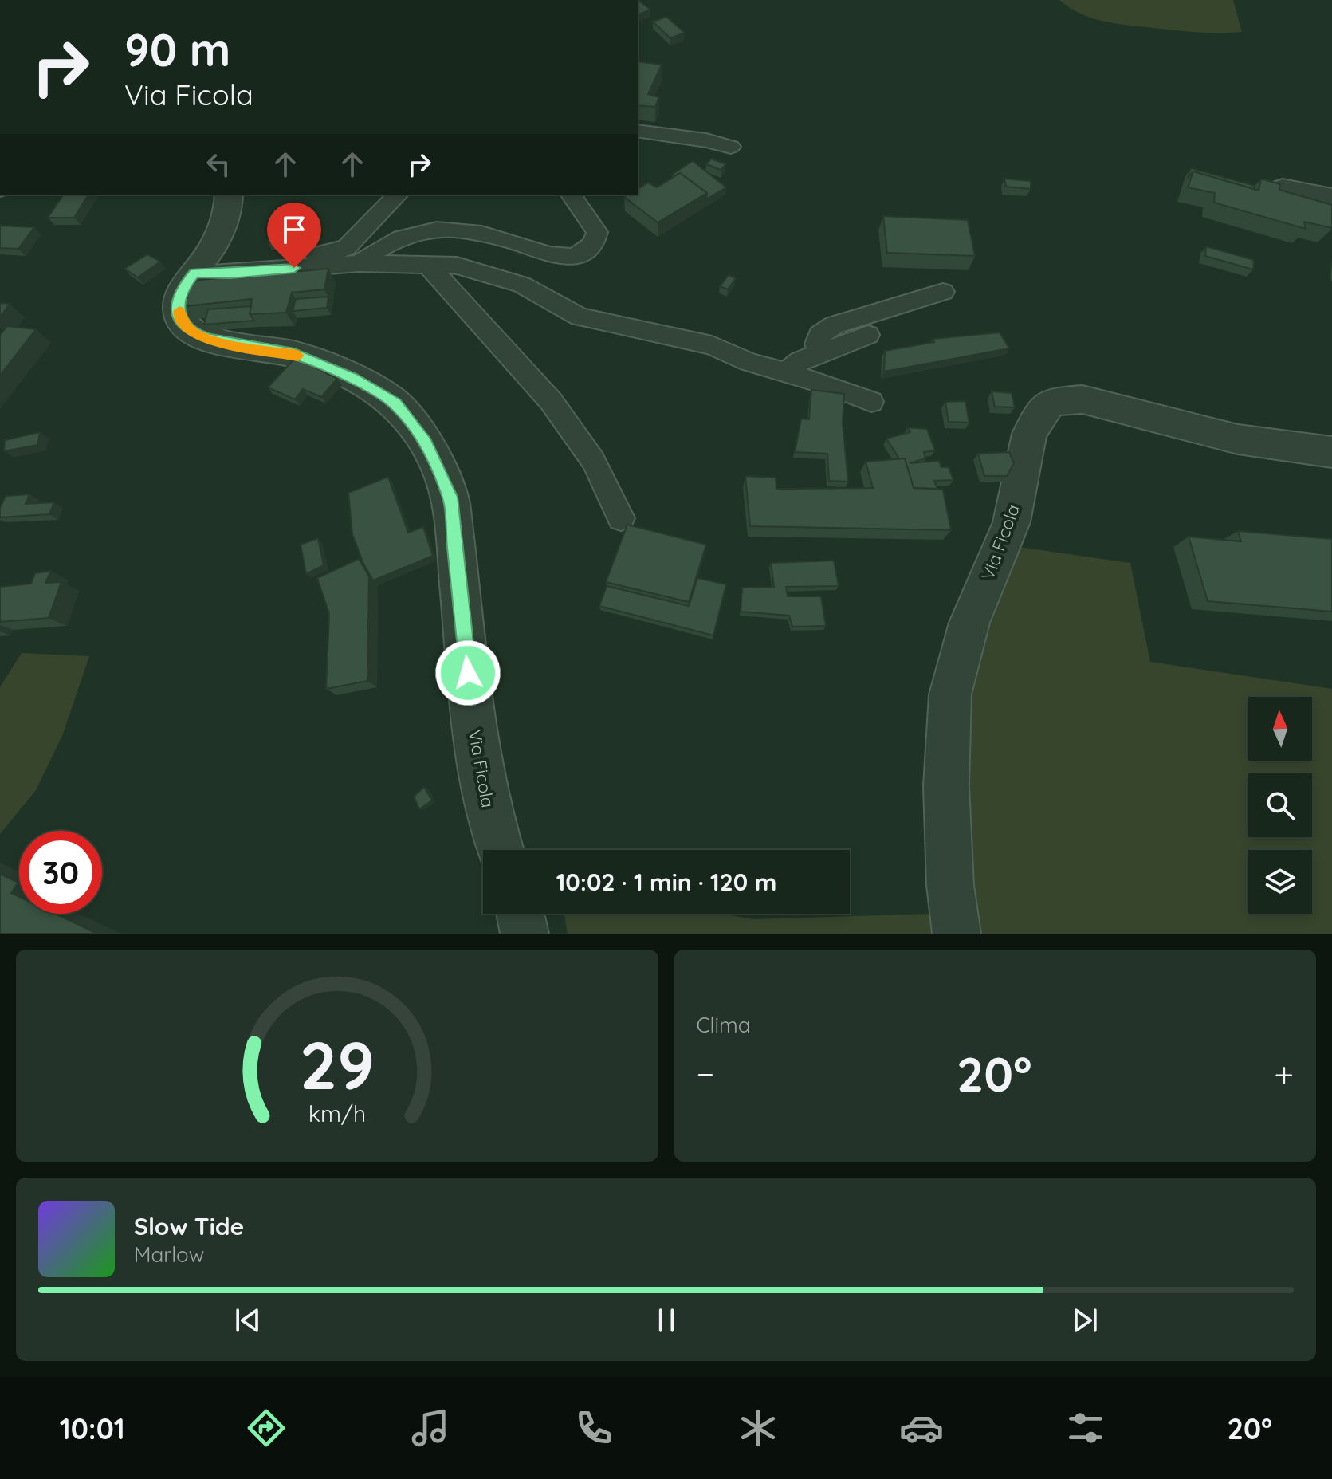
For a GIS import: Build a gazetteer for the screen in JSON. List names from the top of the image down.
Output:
{
  "streets": {
    "street": ["Via Ficola"]
  },
  "north": "top",
  "page": {
    "turn": ["90 m", "Via Ficola"],
    "limit": "30",
    "trip": "10:02 · 1 min · 120 m",
    "tile": "Clima",
    "heat": ["−", "20°", "+"],
    "song": ["Slow Tide", "Marlow"],
    "tabs": ["10:01", "20°"],
    "gauge": ["29", "km/h"]
  }
}
